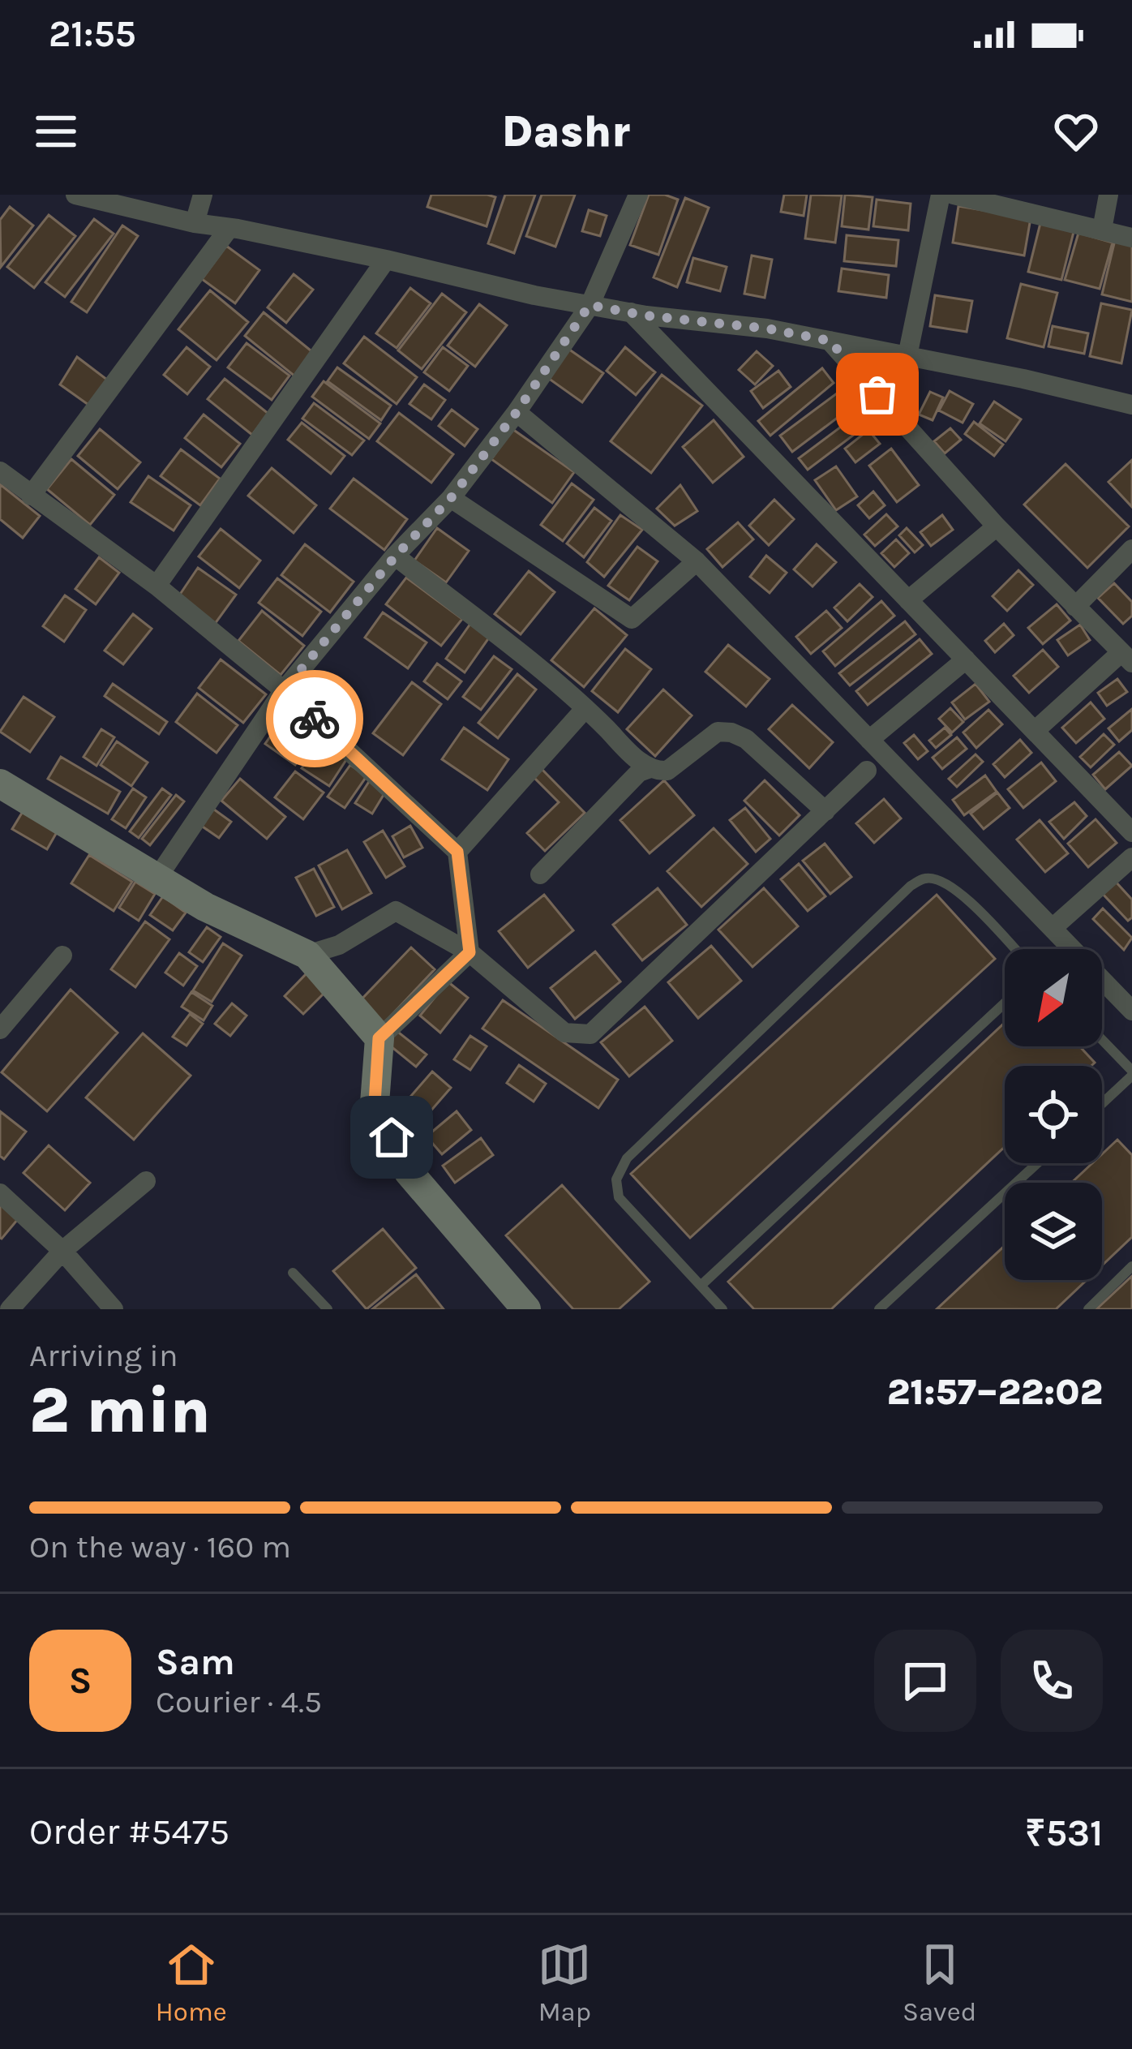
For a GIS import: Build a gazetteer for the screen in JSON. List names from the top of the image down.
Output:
{
  "north": "bottom left",
  "page": {
    "status": "21:55",
    "header": "Dashr",
    "heading": ["2 min", "Arriving in", "21:57–22:02"],
    "panel": [
      "Sam",
      "Courier · 4.5",
      "Order #5475",
      "₹531"
    ],
    "bar": "On the way · 160 m",
    "round": "S",
    "tabs": ["Home", "Map", "Saved"]
  }
}
